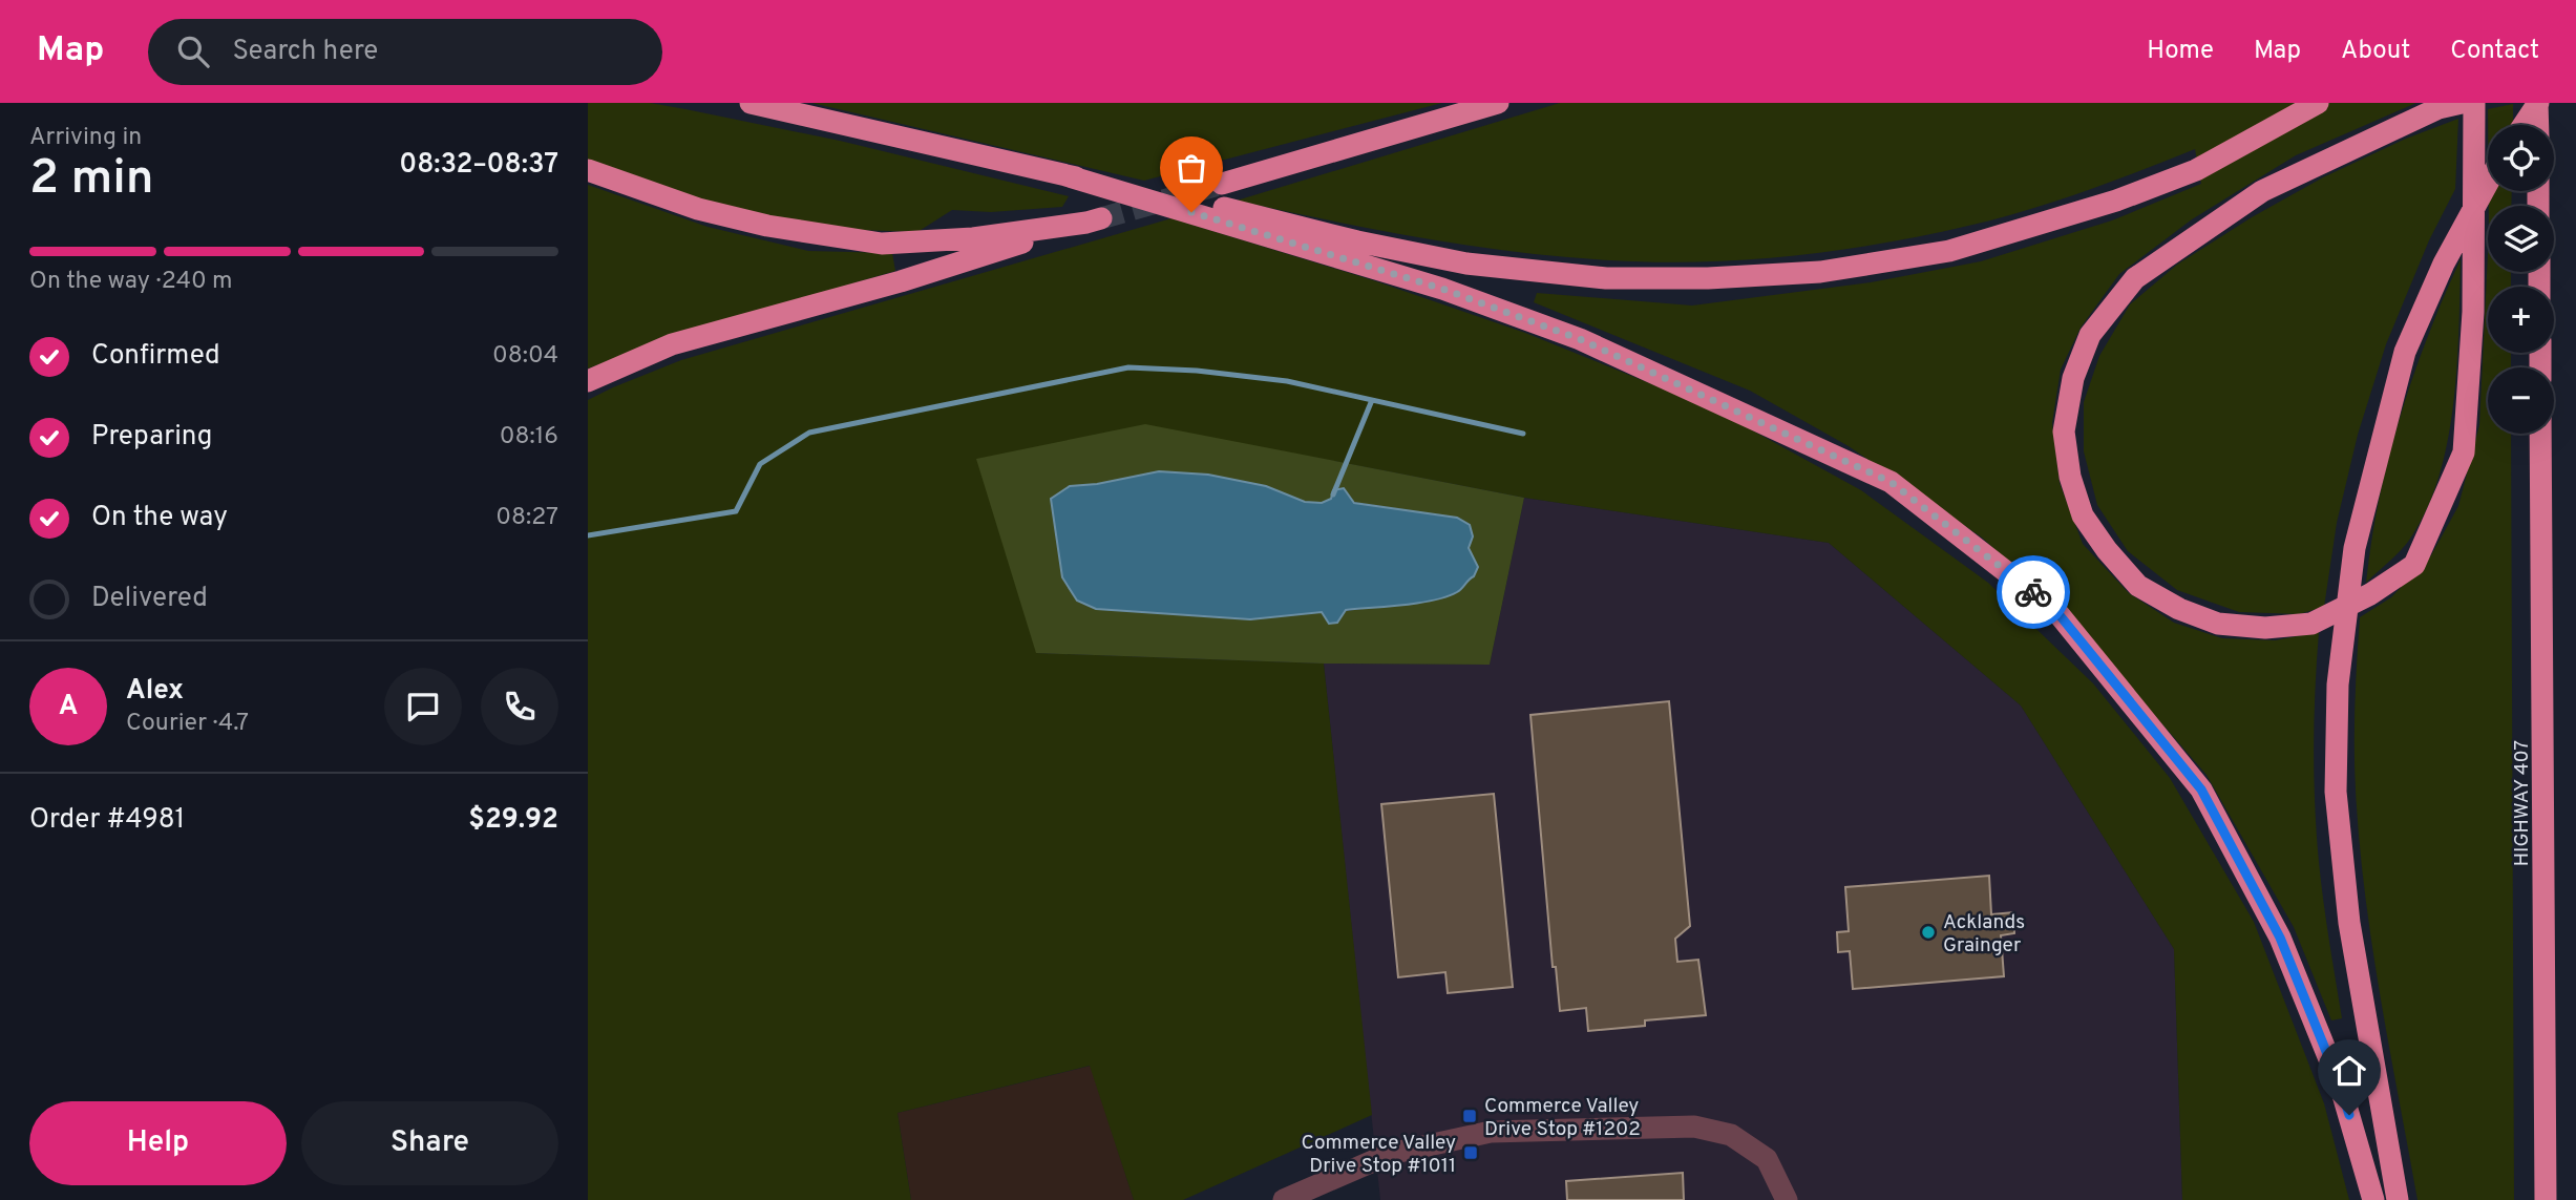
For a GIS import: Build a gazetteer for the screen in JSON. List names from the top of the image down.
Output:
{
  "streets": {
    "highway": ["HIGHWAY 407"]
  },
  "places": {
    "other": ["Acklands Grainger"],
    "transit": ["Commerce Valley Drive Stop #1202", "Commerce Valley Drive Stop #1011"]
  },
  "page": {
    "header": "Map",
    "search": "Search here",
    "nav": [
      "Home",
      "Map",
      "About",
      "Contact"
    ],
    "heading": ["2 min", "Arriving in", "08:32–08:37"],
    "panel": [
      "Alex",
      "Courier · 4.7",
      "Order #4981",
      "$29.92"
    ],
    "map_buttons": ["+", "−"],
    "bar": "On the way · 240 m",
    "list": [
      ["Confirmed", "08:04"],
      ["Preparing", "08:16"],
      ["On the way", "08:27"],
      "Delivered"
    ],
    "round": "A",
    "buttons": ["Help", "Share"]
  }
}
